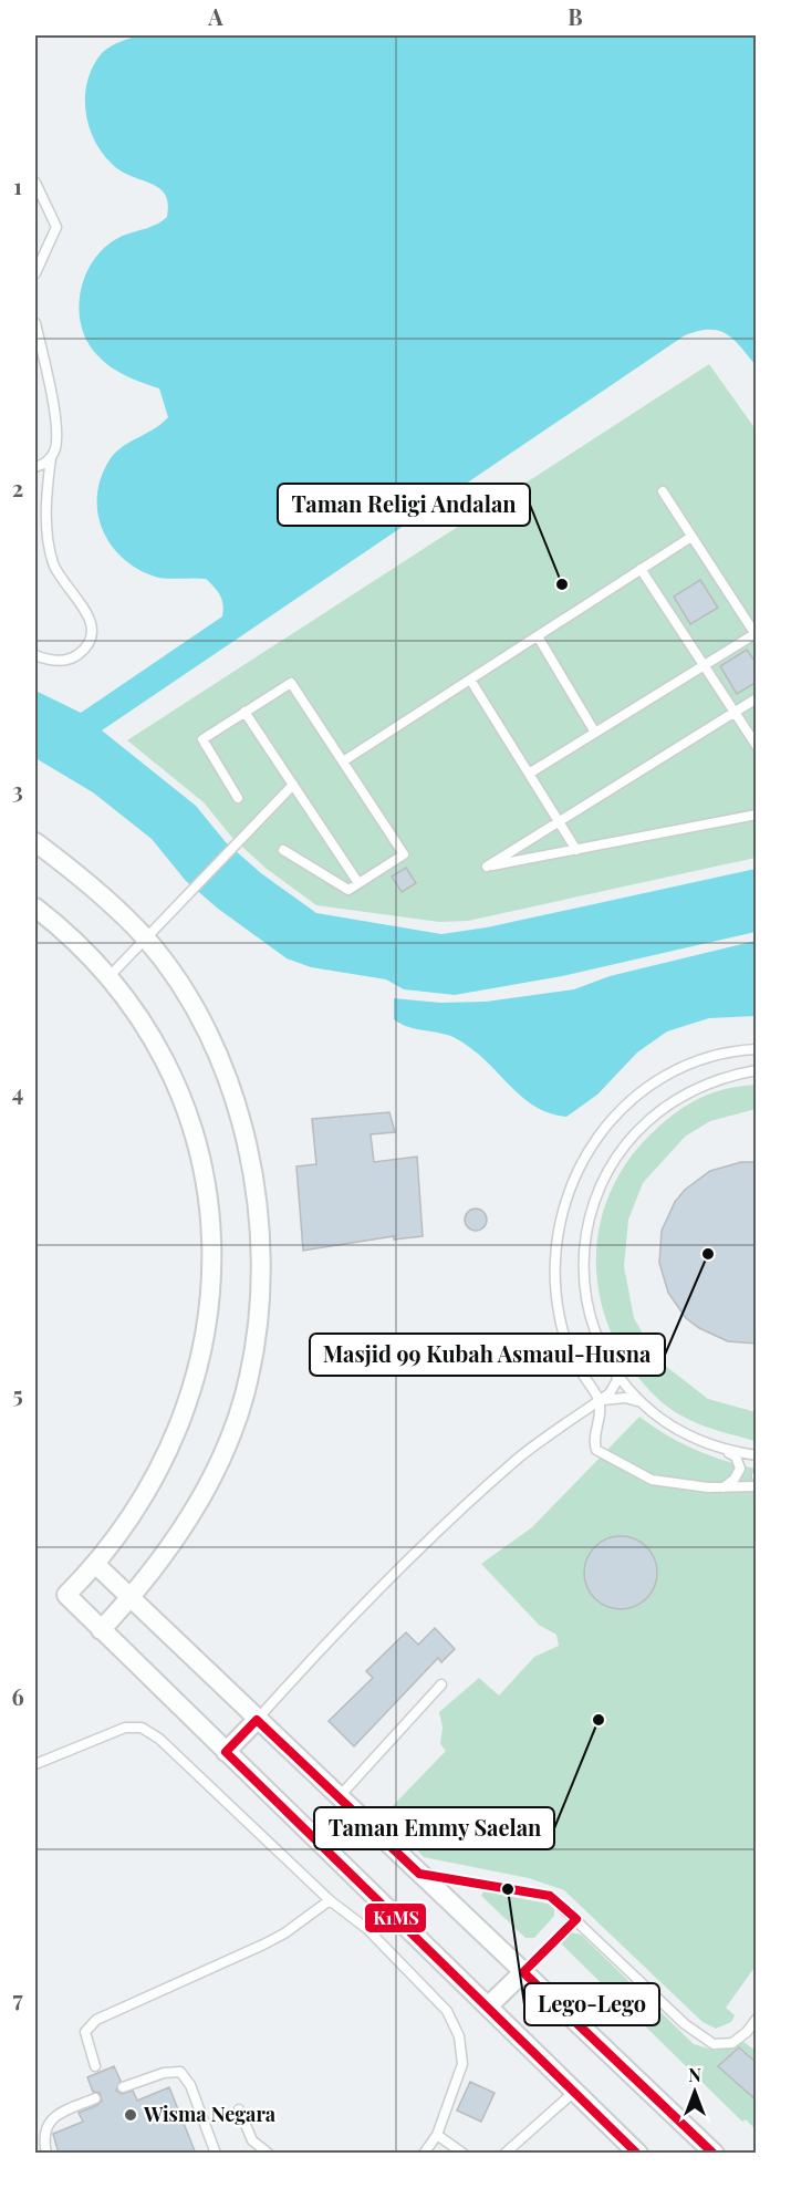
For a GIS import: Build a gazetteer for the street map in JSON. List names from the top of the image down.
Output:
{
  "places": [
    "Taman Religi Andalan",
    "Masjid 99 Kubah Asmaul-Husna",
    "Taman Emmy Saelan",
    "Lego-Lego",
    "Wisma Negara"
  ],
  "lines": ["transit line K1MS"],
  "north": "top",
  "grid": {
    "columns": ["A", "B"],
    "rows": [
      "1",
      "2",
      "3",
      "4",
      "5",
      "6",
      "7"
    ]
  }
}
